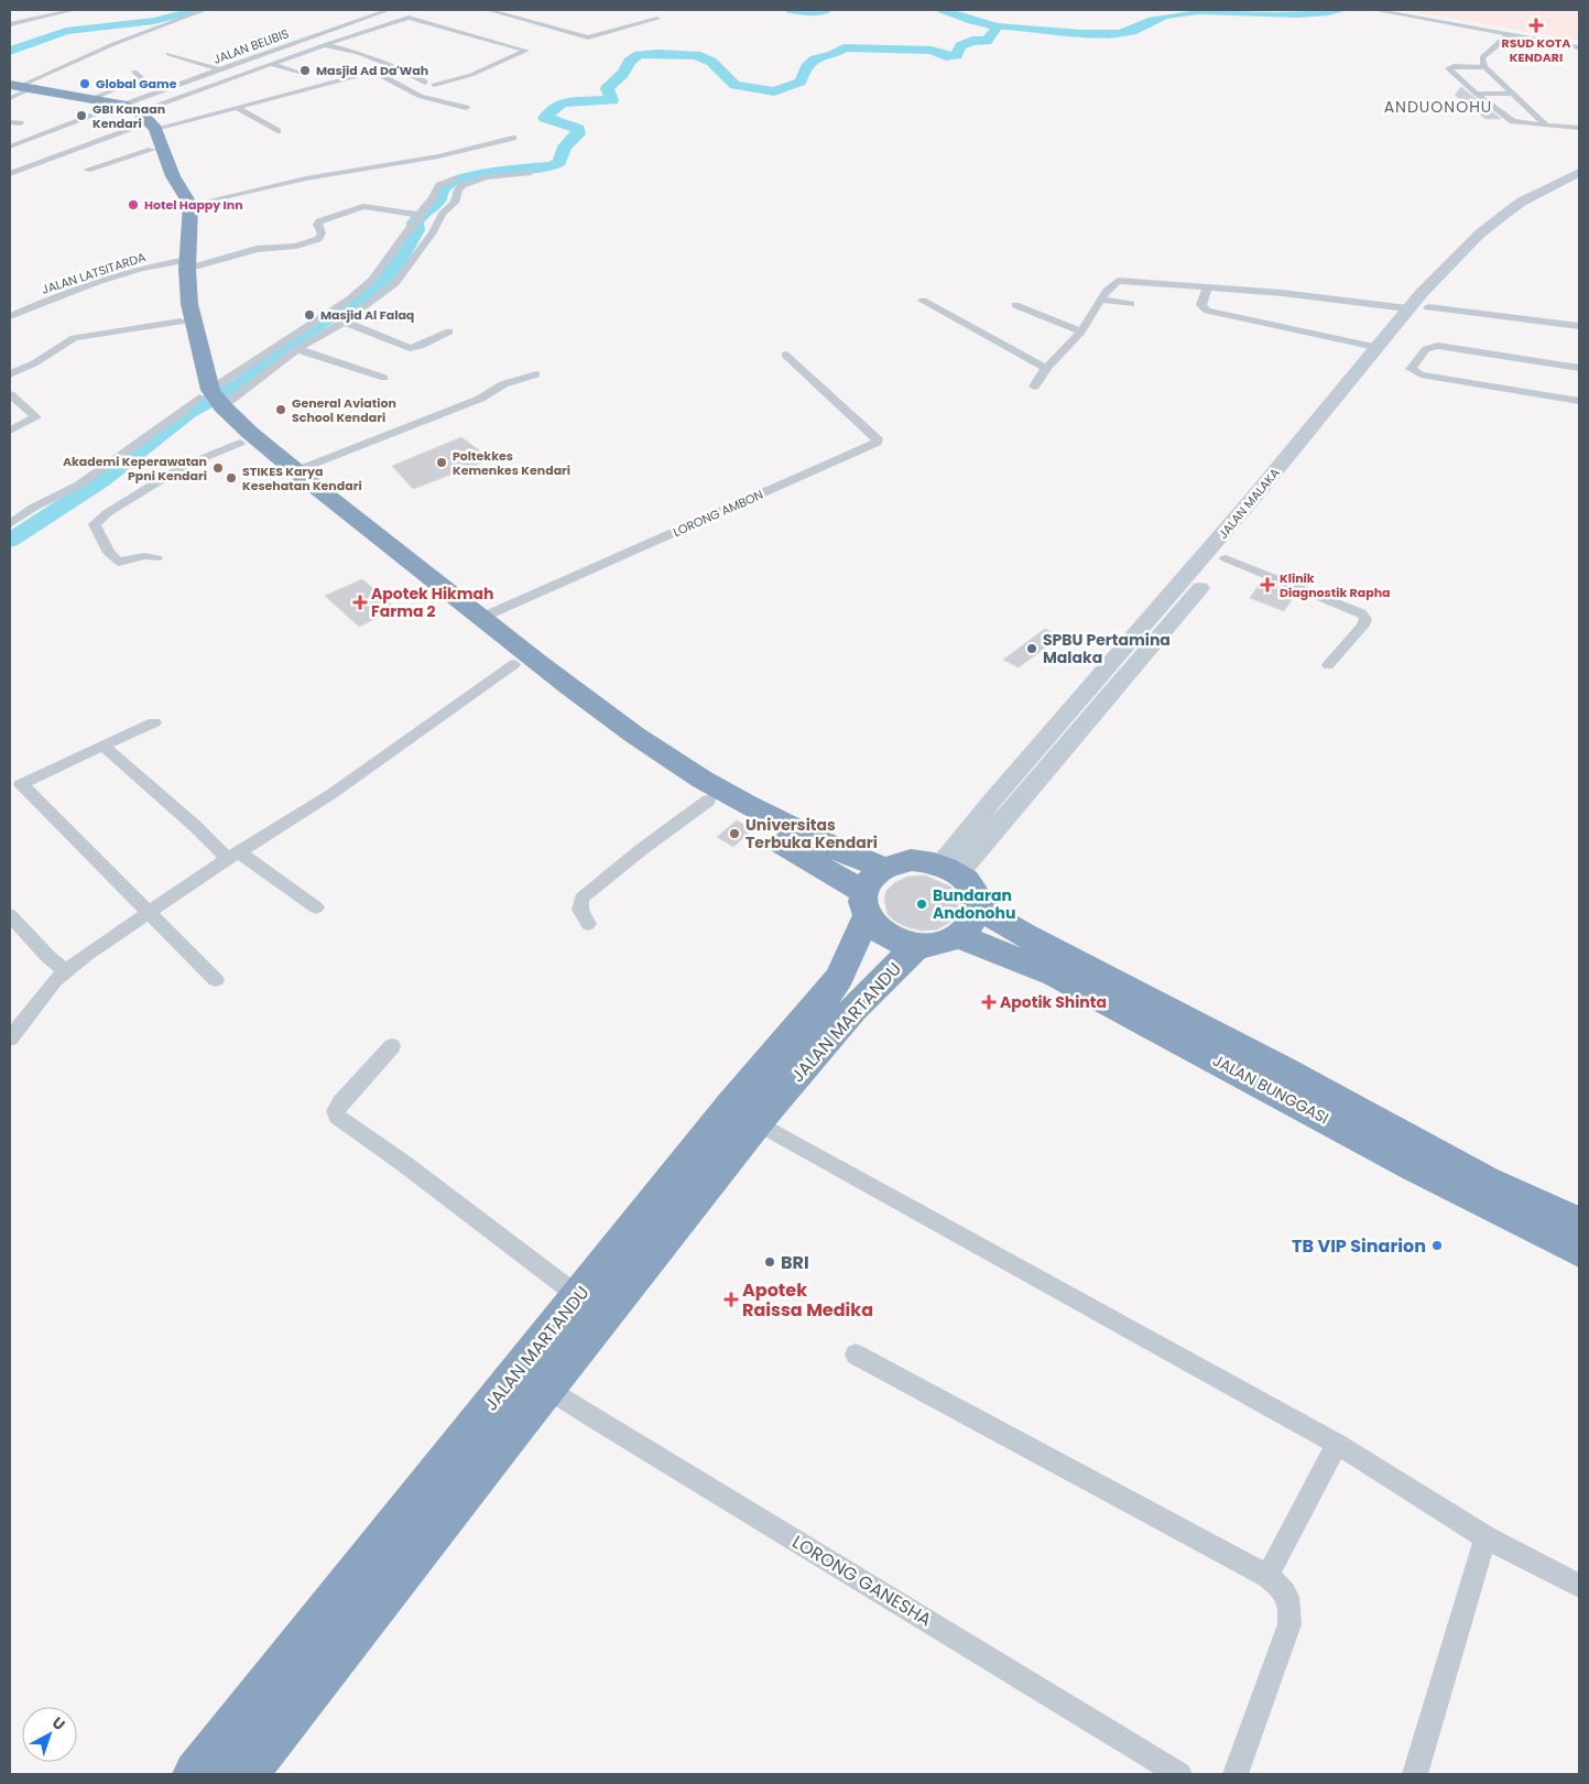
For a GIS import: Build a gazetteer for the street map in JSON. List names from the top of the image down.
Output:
{
  "streets": {
    "highway": ["JALAN MARTANDU", "JALAN BUNGGASI"],
    "street": [
      "JALAN BELIBIS",
      "JALAN LATSITARDA",
      "JALAN MALAKA",
      "LORONG AMBON",
      "LORONG GANESHA"
    ]
  },
  "crossings": [
    ["JALAN MALAKA", "JALAN MARTANDU"],
    ["JALAN MALAKA", "JALAN BUNGGASI"],
    ["JALAN MARTANDU", "JALAN BUNGGASI"],
    ["JALAN MARTANDU", "LORONG GANESHA"]
  ],
  "districts": ["ANDUONOHU"],
  "places": {
    "health": [
      "RSUD KOTA KENDARI",
      "Klinik Diagnostik Rapha",
      "Apotek Hikmah Farma 2",
      "Apotik Shinta",
      "Apotek Raissa Medika"
    ],
    "other": [
      "Masjid Ad Da'Wah",
      "Global Game",
      "GBI Kanaan Kendari",
      "Hotel Happy Inn",
      "Masjid Al Falaq",
      "General Aviation School Kendari",
      "Poltekkes Kemenkes Kendari",
      "Akademi Keperawatan Ppni Kendari",
      "STIKES Karya Kesehatan Kendari",
      "SPBU Pertamina Malaka",
      "Universitas Terbuka Kendari",
      "Bundaran Andonohu",
      "TB VIP Sinarion",
      "BRI"
    ]
  },
  "north": "top right"
}
